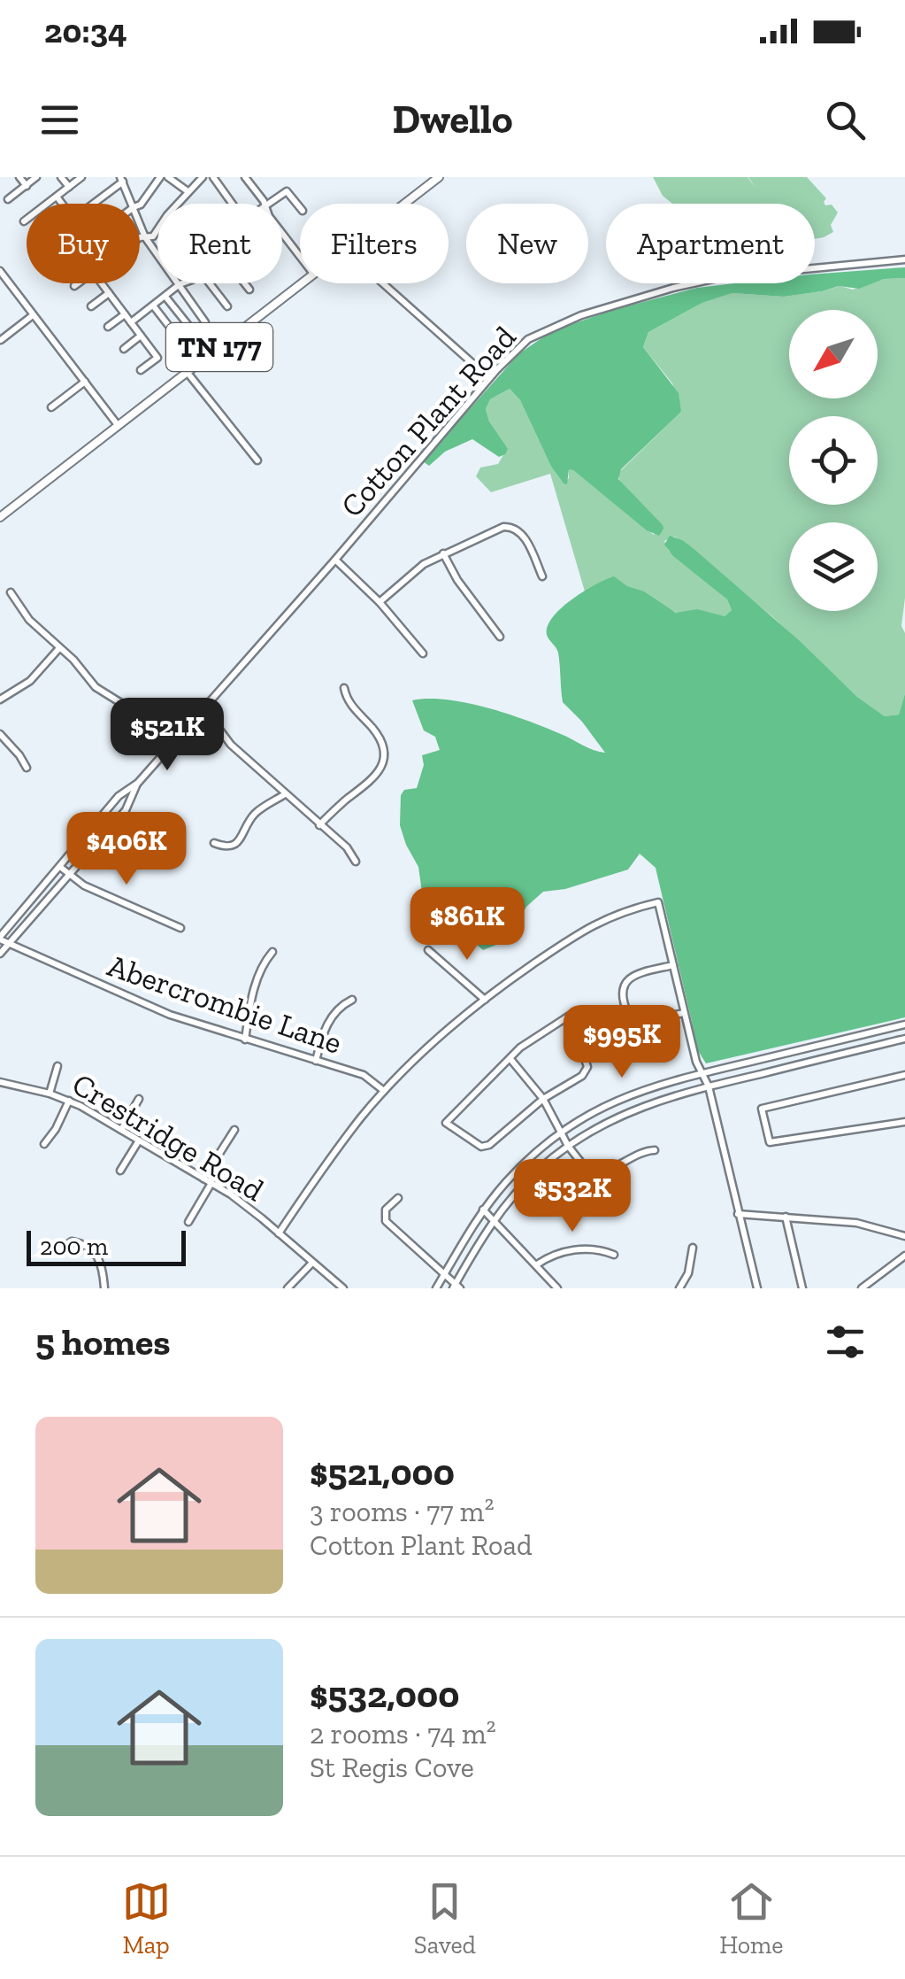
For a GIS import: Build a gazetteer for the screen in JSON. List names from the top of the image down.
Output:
{
  "streets": {
    "main road": ["TN 177"],
    "street": ["Cotton Plant Road", "Abercrombie Lane", "Crestridge Road"]
  },
  "crossings": [
    ["Cotton Plant Road", "Abercrombie Lane"]
  ],
  "scale_bar": "200 m",
  "north": "bottom left",
  "page": {
    "status": "20:34",
    "header": "Dwello",
    "chip": [
      "Buy",
      "Rent",
      "Filters",
      "New",
      "Apartment"
    ],
    "price": [
      "$521K",
      "$406K",
      "$861K",
      "$995K",
      "$532K"
    ],
    "scale": "200 m",
    "heading": "5 homes",
    "list": [
      {
        "name": "$521,000",
        "note": "3 rooms · 77 m² · Cotton Plant Road"
      },
      {
        "name": "$532,000",
        "note": "2 rooms · 74 m² · St Regis Cove"
      }
    ],
    "tabs": ["Map", "Saved", "Home"]
  }
}
